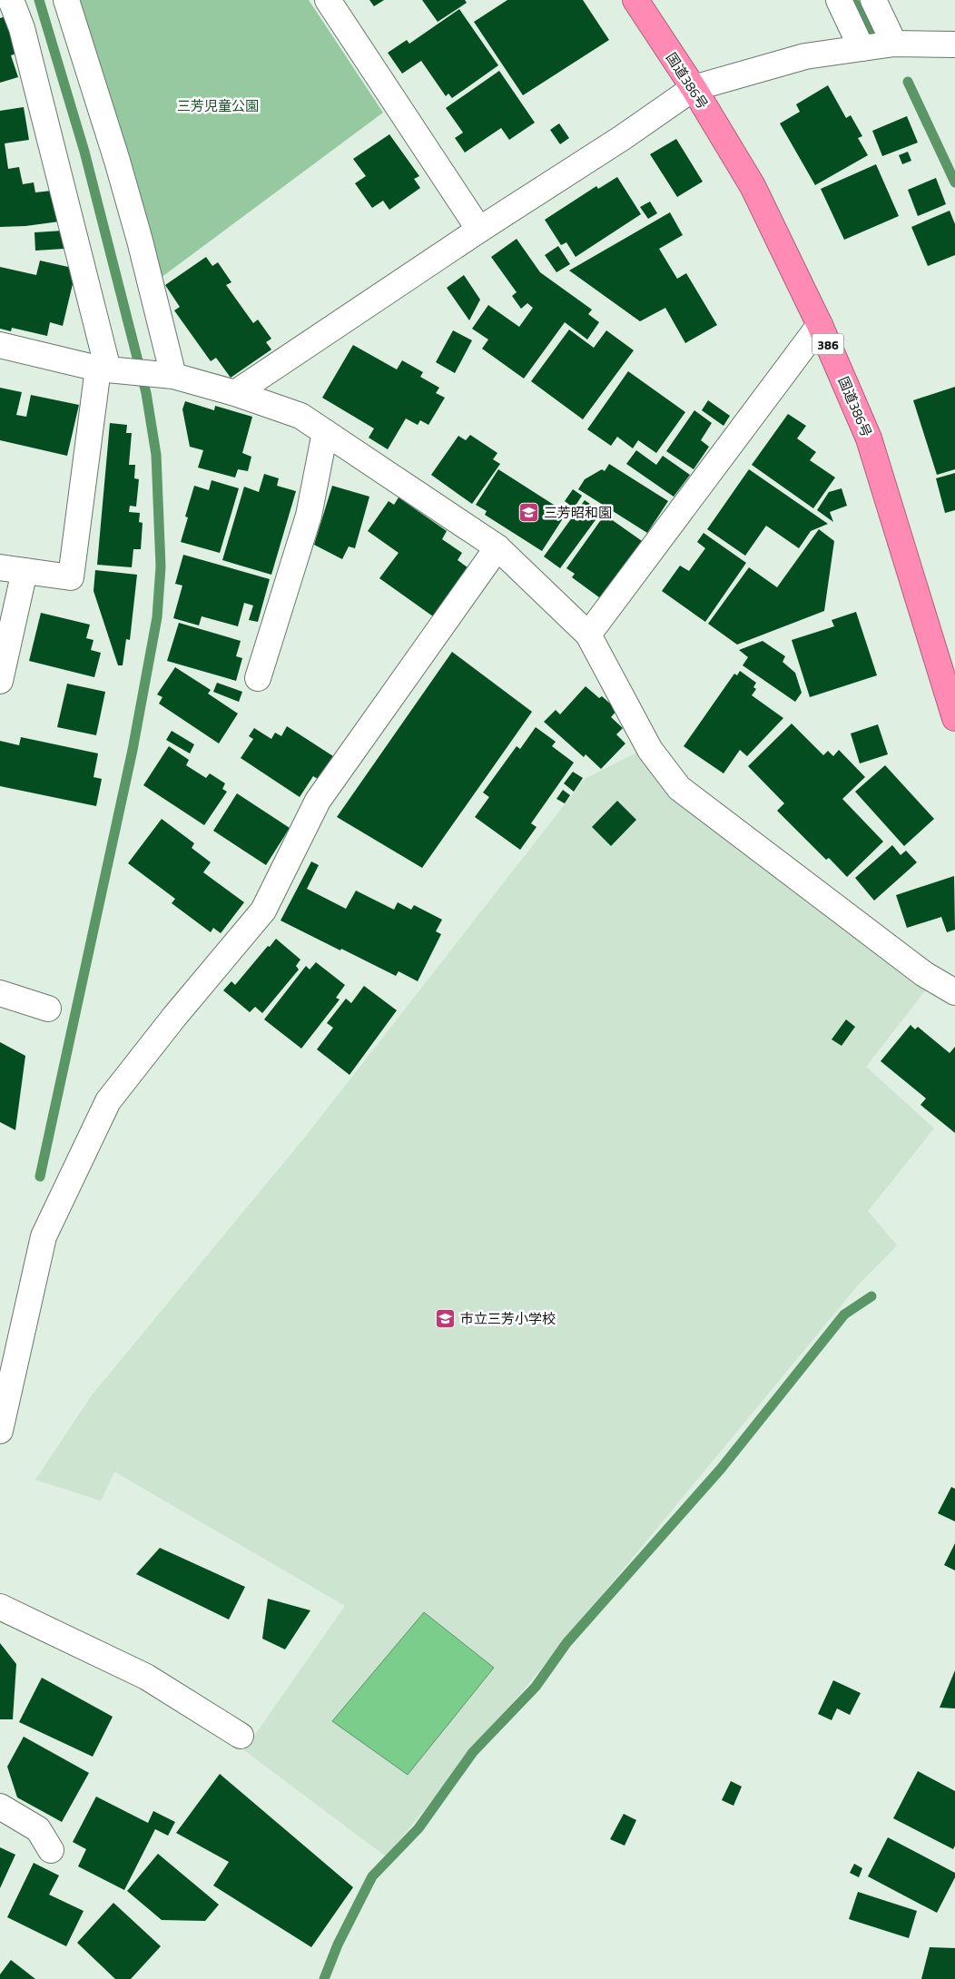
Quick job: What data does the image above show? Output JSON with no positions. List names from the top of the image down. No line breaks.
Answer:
{"streets":{"highway":["国道386号","386"]},"parks":["三芳児童公園"],"places":{"school or university":["三芳昭和園","市立三芳小学校"]}}
